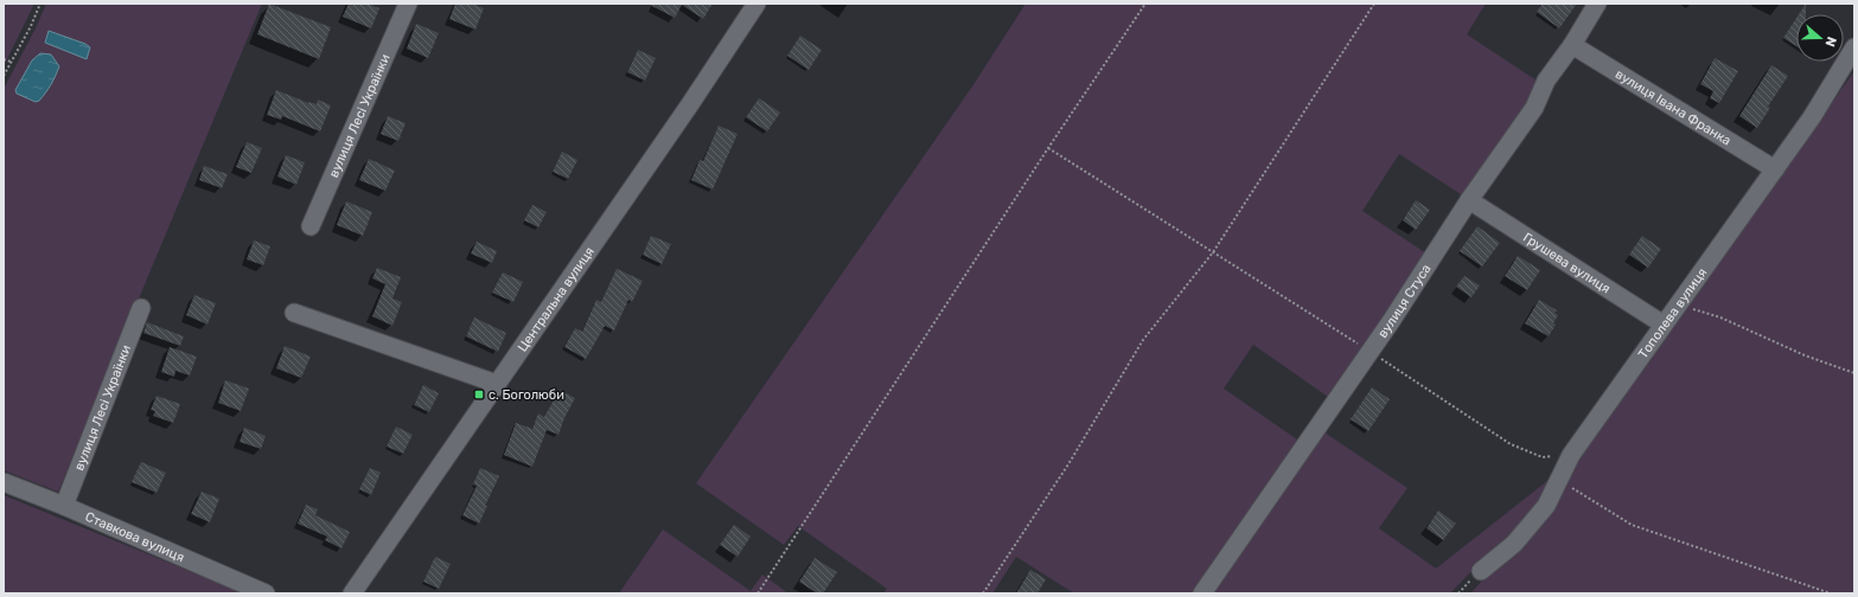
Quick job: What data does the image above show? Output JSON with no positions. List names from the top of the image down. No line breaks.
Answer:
{"streets":{"street":["вулиця Івана Франка","вулиця Лесі Українки","Грушева вулиця","Центральна вулиця","вулиця Стуса","Тополева вулиця","Ставкова вулиця"]},"crossings":[["вулиця Івана Франка","вулиця Стуса"],["вулиця Івана Франка","Тополева вулиця"],["вулиця Лесі Українки","Ставкова вулиця"],["Грушева вулиця","вулиця Стуса"],["Грушева вулиця","Тополева вулиця"]],"places":{"transit":["с. Боголюби"]},"north":"right"}
